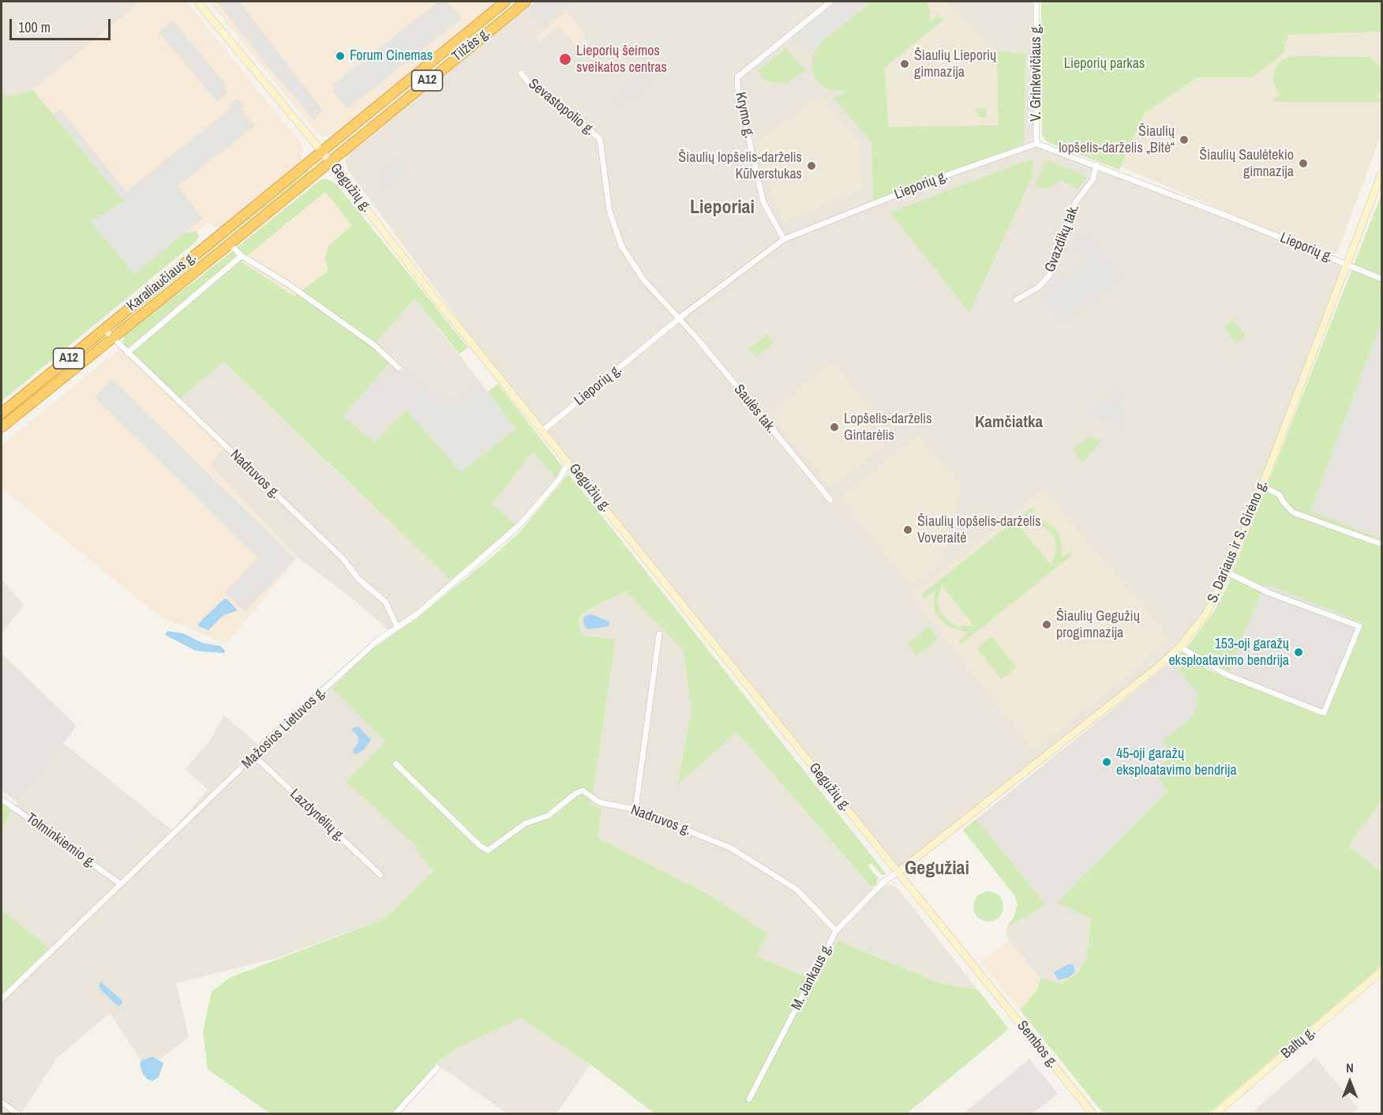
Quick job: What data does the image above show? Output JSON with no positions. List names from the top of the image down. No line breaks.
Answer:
{"streets":{"highway":["Tilžės g.","A12","Karaliaučiaus g."],"main road":["Gegužių g.","S. Dariaus ir S. Girėno g.","Baltų g.","Sembos g."],"street":["V. Grinkevičiaus g.","Sevastopolio g.","Krymo g.","Lieporių g.","Gvazdikų tak.","Saulės tak.","Nadruvos g.","Mažosios Lietuvos g.","Lazdynėlių g.","Tolminkiemio g.","M. Jankaus g."]},"crossings":[["Tilžės g.","Gegužių g."],["Tilžės g.","Karaliaučiaus g."],["V. Grinkevičiaus g.","Lieporių g."],["Sevastopolio g.","Lieporių g."],["Sevastopolio g.","Saulės tak."],["Krymo g.","Lieporių g."],["Lieporių g.","Gegužių g."],["Lieporių g.","Gvazdikų tak."],["Lieporių g.","Saulės tak."],["Lieporių g.","S. Dariaus ir S. Girėno g."],["Gegužių g.","Karaliaučiaus g."],["Gegužių g.","S. Dariaus ir S. Girėno g."],["Gegužių g.","Mažosios Lietuvos g."],["Gegužių g.","M. Jankaus g."],["Gegužių g.","Sembos g."],["Karaliaučiaus g.","Nadruvos g."],["Nadruvos g.","Mažosios Lietuvos g."],["Nadruvos g.","M. Jankaus g."],["S. Dariaus ir S. Girėno g.","M. Jankaus g."],["Mažosios Lietuvos g.","Lazdynėlių g."],["Mažosios Lietuvos g.","Tolminkiemio g."]],"districts":["Lieporiai","Kamčiatka","Gegužiai"],"parks":["Lieporių parkas"],"places":["Forum Cinemas","Lieporių šeimos sveikatos centras","Šiaulių Lieporių gimnazija","Šiaulių lopšelis-darželis „Bitė“","Šiaulių Saulėtekio gimnazija","Šiaulių lopšelis-darželis Kūlverstukas","Lopšelis-darželis Gintarėlis","Šiaulių lopšelis-darželis Voveraitė","Šiaulių Gegužių progimnazija","153-oji garažų eksploatavimo bendrija","45-oji garažų eksploatavimo bendrija"],"scale_bar":"100 m","north":"top"}
